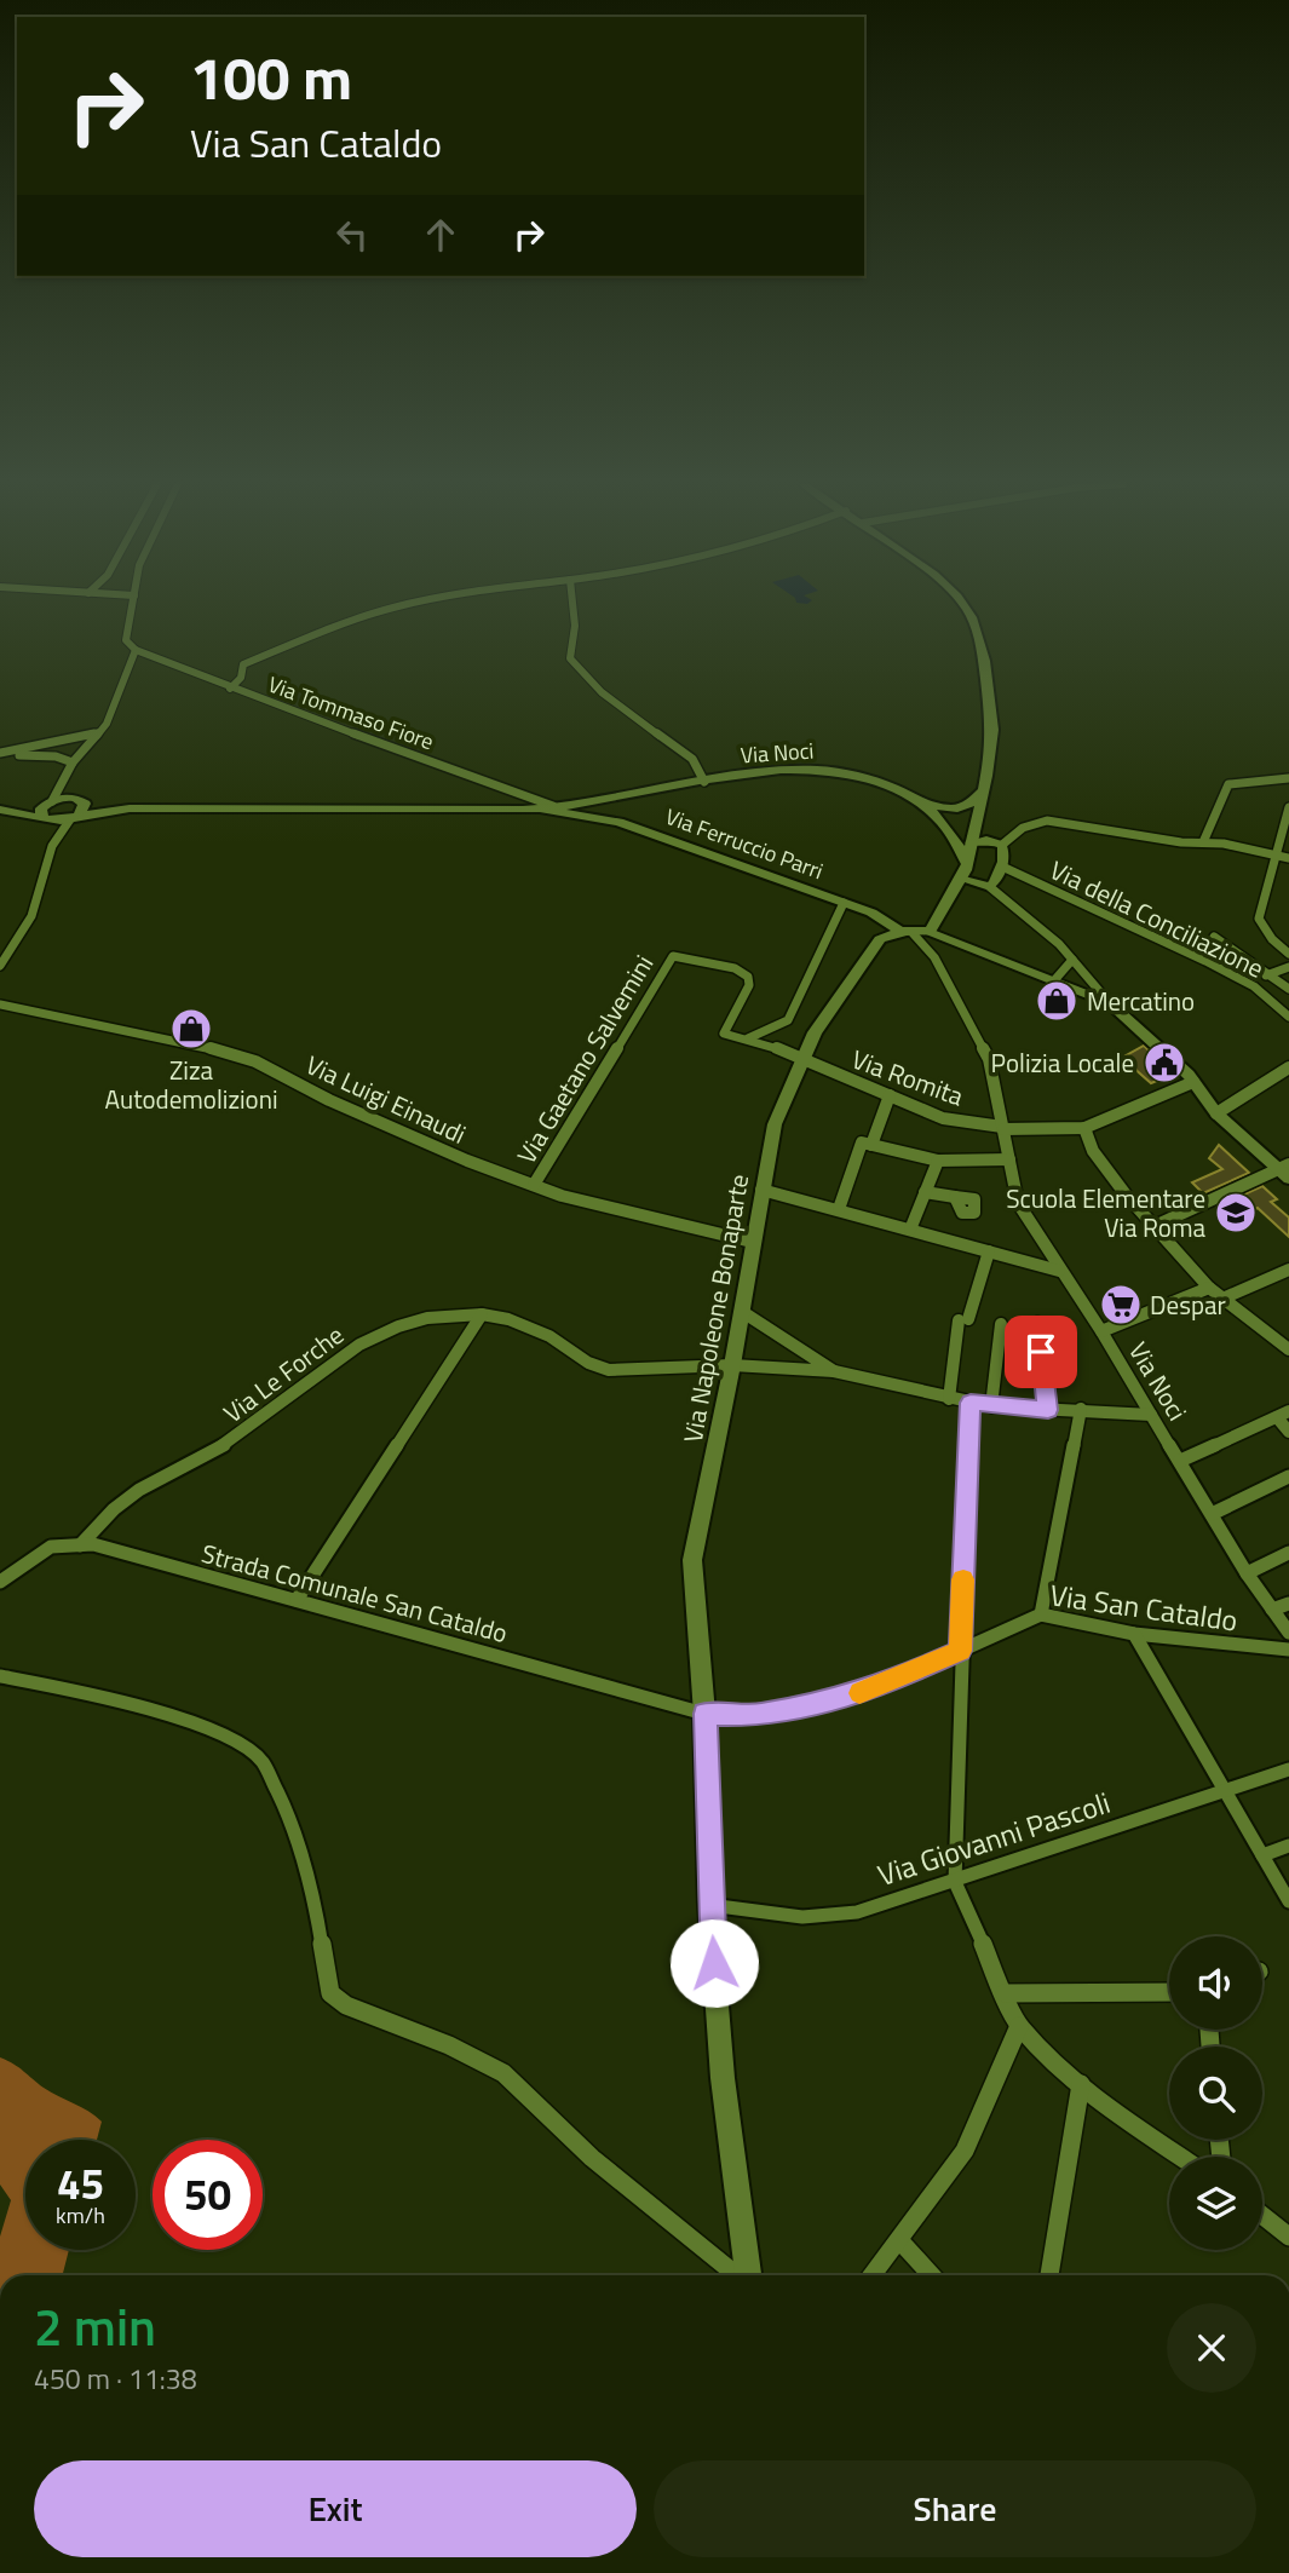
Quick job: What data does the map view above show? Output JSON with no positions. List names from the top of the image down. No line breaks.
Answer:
{"streets":{"main road":["Via Noci","Via Ferruccio Parri","Via Napoleone Bonaparte"],"street":["Via Tommaso Fiore","Via della Conciliazione","Via Gaetano Salvemini","Via Romita","Via Luigi Einaudi","Via Le Forche","Strada Comunale San Cataldo","Via San Cataldo","Via Giovanni Pascoli"]},"crossings":[["Via Tommaso Fiore","Via Noci"],["Via Tommaso Fiore","Via Ferruccio Parri"],["Via Noci","Via Ferruccio Parri"],["Via Noci","Via Romita"],["Via Gaetano Salvemini","Via Romita"],["Via Gaetano Salvemini","Via Luigi Einaudi"],["Via Romita","Via Napoleone Bonaparte"],["Via Luigi Einaudi","Via Napoleone Bonaparte"],["Via Napoleone Bonaparte","Via Le Forche"],["Via Napoleone Bonaparte","Strada Comunale San Cataldo"],["Via Napoleone Bonaparte","Via San Cataldo"],["Via Napoleone Bonaparte","Via Giovanni Pascoli"],["Via Le Forche","Strada Comunale San Cataldo"],["Strada Comunale San Cataldo","Via San Cataldo"]],"places":{"shop":["Mercatino","Ziza Autodemolizioni"],"public building":["Polizia Locale"],"school or university":["Scuola Elementare Via Roma"],"supermarket":["Despar"]},"page":{"turn":["100 m","Via San Cataldo"],"speed":"45 km/h","limit":"50","heading":["2 min","450 m · 11:38"],"buttons":["Exit","Share"]}}
